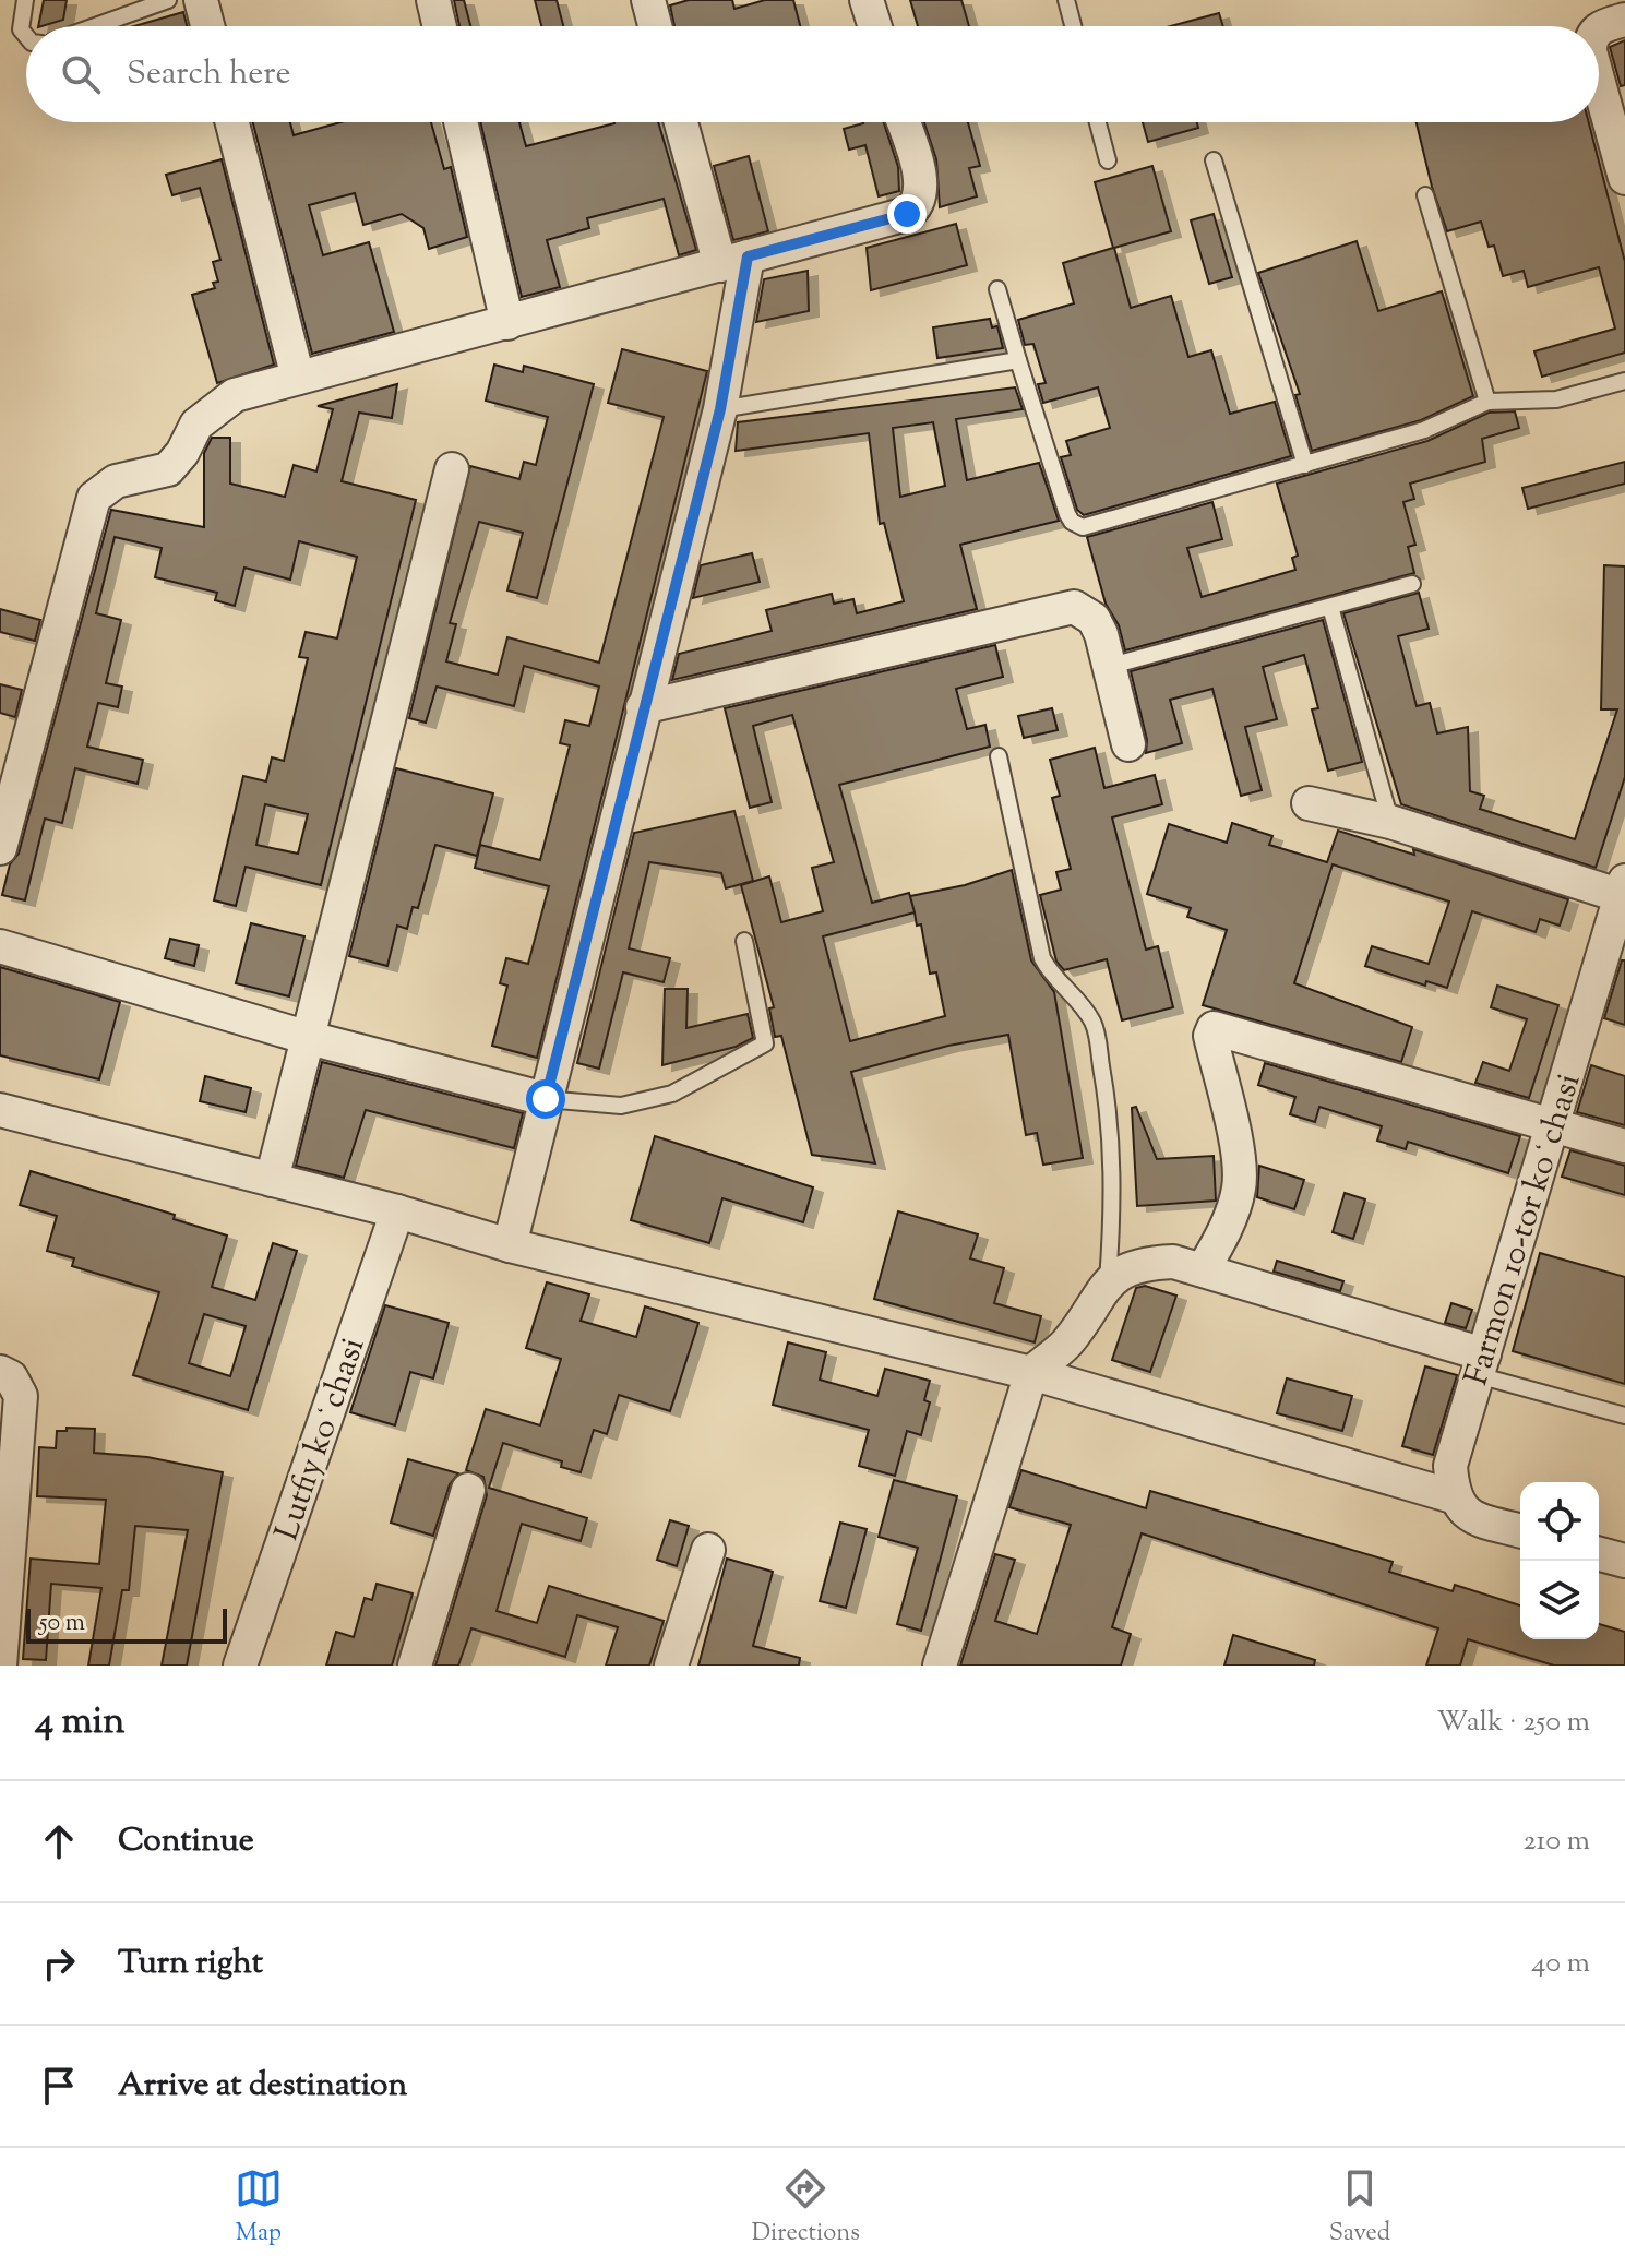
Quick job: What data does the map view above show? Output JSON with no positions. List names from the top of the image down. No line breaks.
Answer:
{"streets":{"street":["Farmon 10-tor koʻchasi","Lutfiy koʻchasi"]},"scale_bar":"50 m","page":{"search":"Search here","scale":"50 m","heading":["4 min","Walk · 250 m"],"list":[["Continue","210 m"],["Turn right","40 m"],"Arrive at destination"],"nav":["Map","Directions","Saved"]}}
